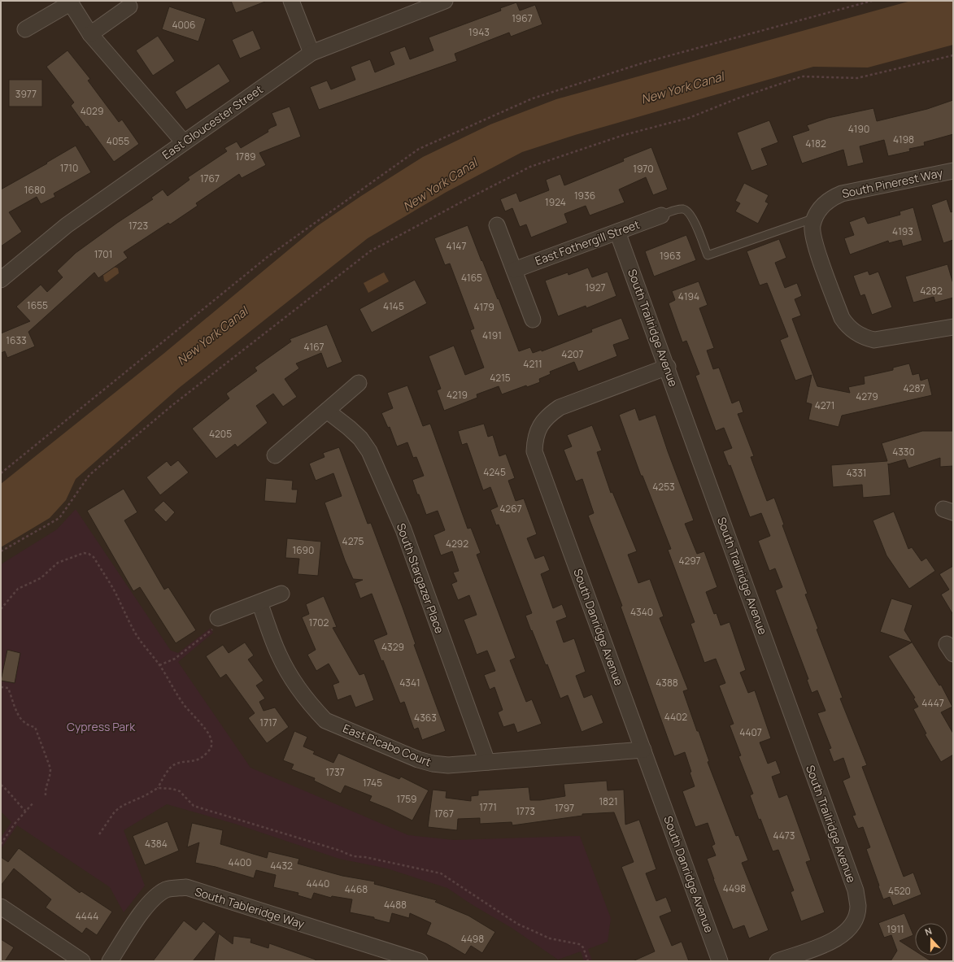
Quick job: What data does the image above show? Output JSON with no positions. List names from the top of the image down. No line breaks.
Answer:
{"streets":{"street":["East Gloucester Street","South Pinerest Way","East Fothergill Street","South Trailridge Avenue","South Stargazer Place","South Danridge Avenue","East Picabo Court","South Tableridge Way"]},"crossings":[["East Fothergill Street","South Trailridge Avenue"],["South Trailridge Avenue","South Danridge Avenue"],["South Stargazer Place","East Picabo Court"],["South Danridge Avenue","East Picabo Court"]],"water":["New York Canal"],"parks":["Cypress Park"],"house_numbers":["1967","4006","1943","3977","4029","4190","4198","4055","4182","1789","1710","1970","1767","1680","1936","1924","1723","4193","4147","1701","1963","4165","1927","4282","4194","1655","4145","4179","4191","1633","4167","4207","4211","4215","4287","4219","4279","4271","4205","4330","4245","4331","4253","4267","4275","4292","1690","4297","4340","1702","4329","4341","4388","4447","4402","4363","1717","4407","1737","1745","1759","1821","1771","1797","1773","1767","4473","4384","4400","4432","4440","4498","4468","4520","4488","4444","1911","4498"],"north":"top"}
